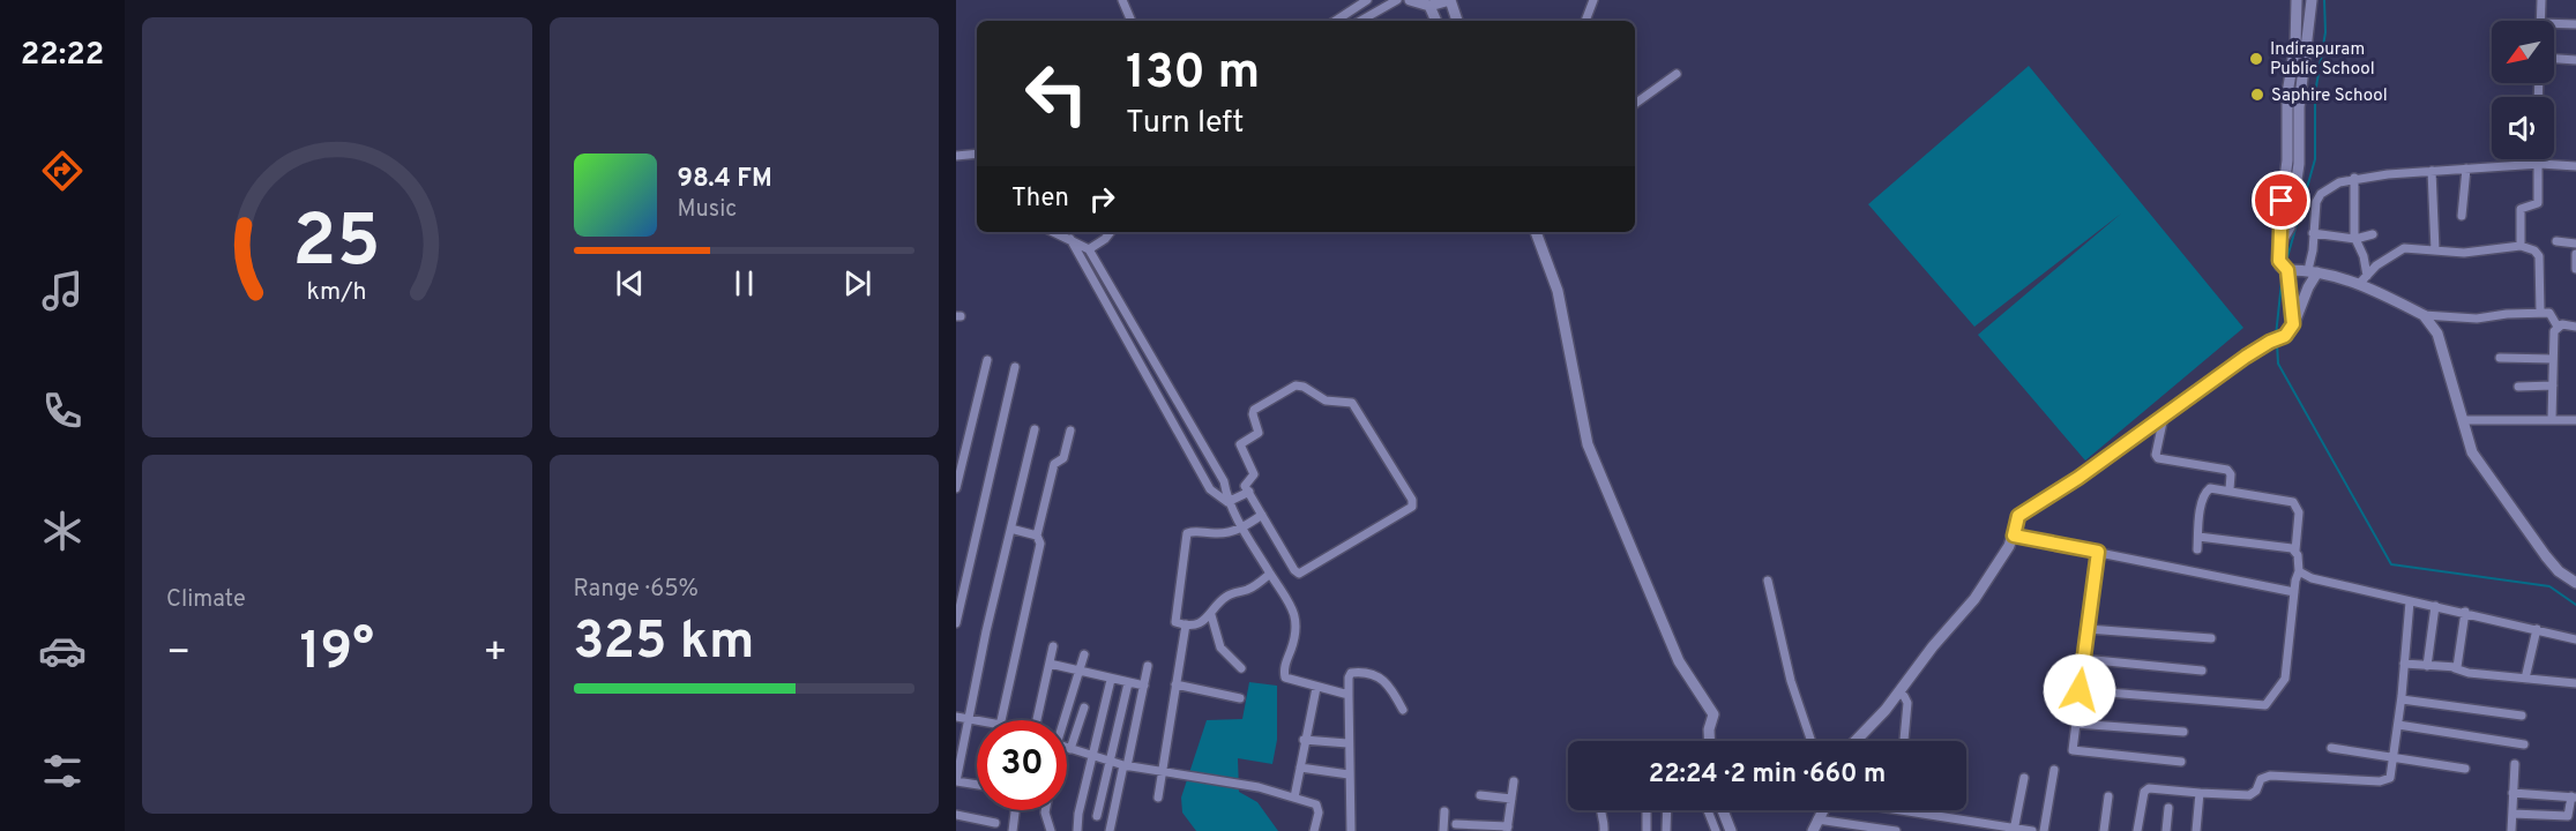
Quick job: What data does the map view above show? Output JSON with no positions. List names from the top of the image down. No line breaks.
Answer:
{"places":["Indirapuram Public School","Saphire School"],"north":"bottom left","page":{"tabs":"22:22","turn":["130 m","Turn left"],"song":["98.4 FM","Music"],"then":"Then","tile":["Climate",["Range · 65%","325 km"]],"heat":["−","19°","+"],"limit":"30","trip":"22:24 · 2 min · 660 m","gauge":["25","km/h"]}}
